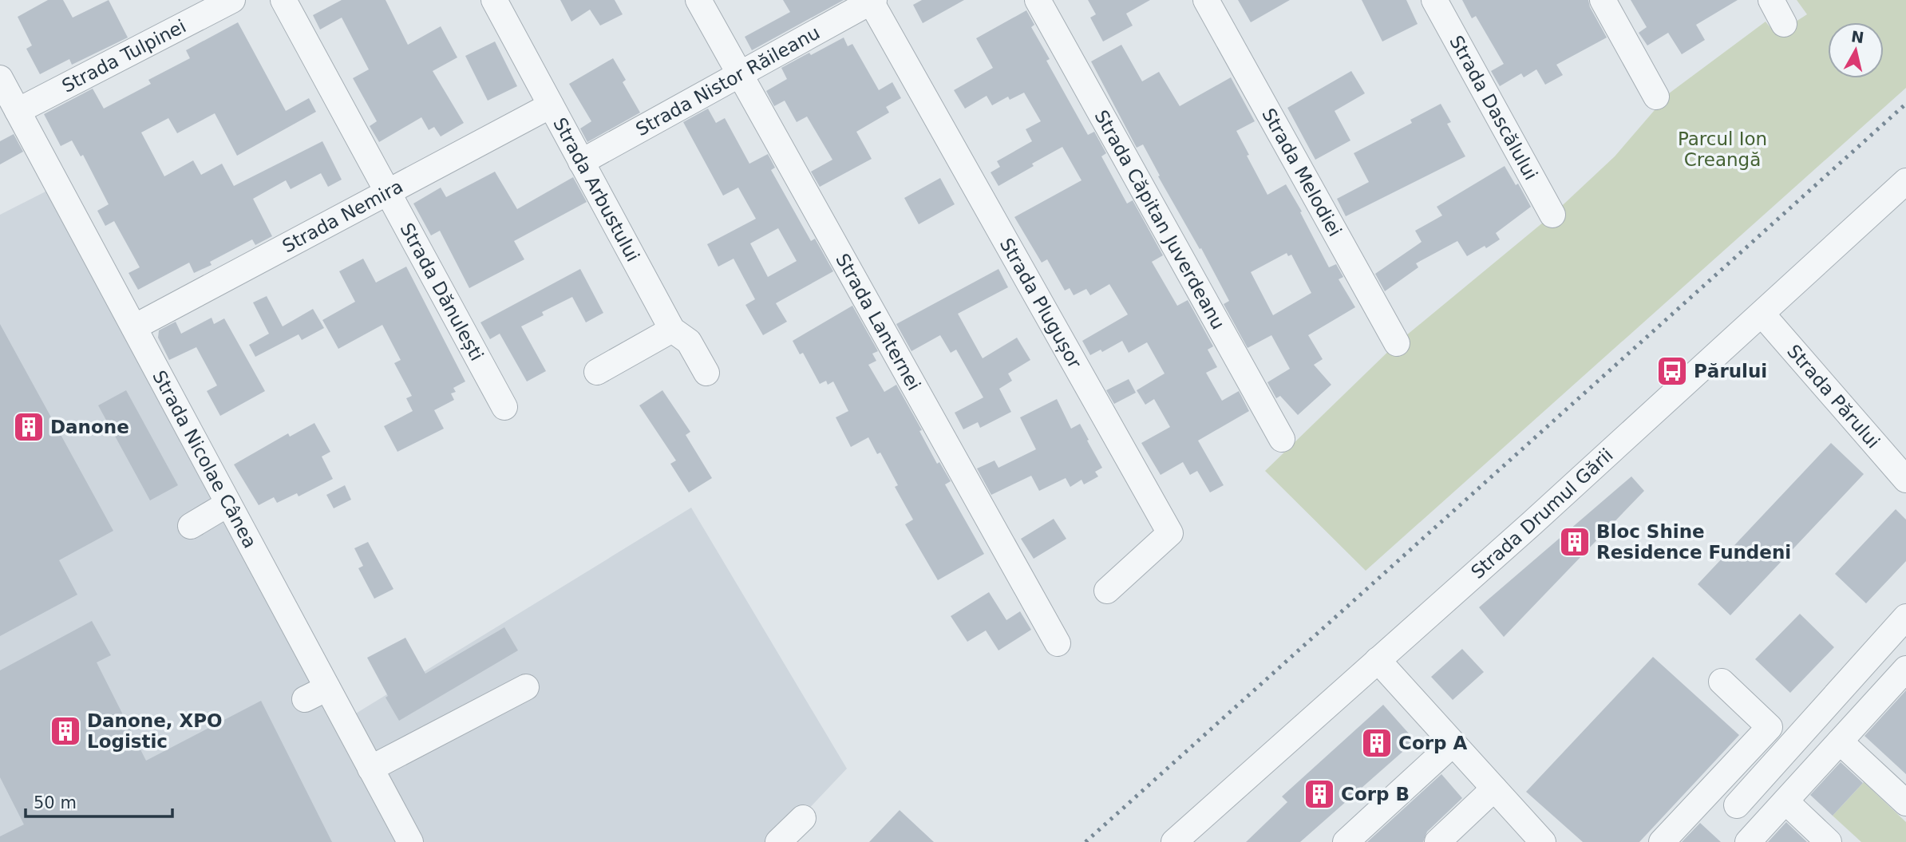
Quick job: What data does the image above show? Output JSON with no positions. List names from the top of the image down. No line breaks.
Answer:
{"streets":{"street":["Strada Tulpinei","Strada Nistor Răileanu","Strada Dascălului","Strada Melodiei","Strada Arbustului","Strada Nemira","Strada Căpitan Juverdeanu","Strada Dănulești","Strada Plugușor","Strada Lanternei","Strada Părului","Strada Nicolae Cânea","Strada Drumul Gării"]},"crossings":[["Strada Tulpinei","Strada Nicolae Cânea"],["Strada Nistor Răileanu","Strada Arbustului"],["Strada Nistor Răileanu","Strada Plugușor"],["Strada Nistor Răileanu","Strada Lanternei"],["Strada Arbustului","Strada Nemira"],["Strada Nemira","Strada Dănulești"],["Strada Nemira","Strada Nicolae Cânea"],["Strada Părului","Strada Drumul Gării"]],"parks":["Parcul Ion Creangă"],"places":{"bus stop":["Părului"],"building":["Danone","Bloc Shine Residence Fundeni","Danone, XPO Logistic","Corp A","Corp B"]},"scale_bar":"50 m","north":"top"}
